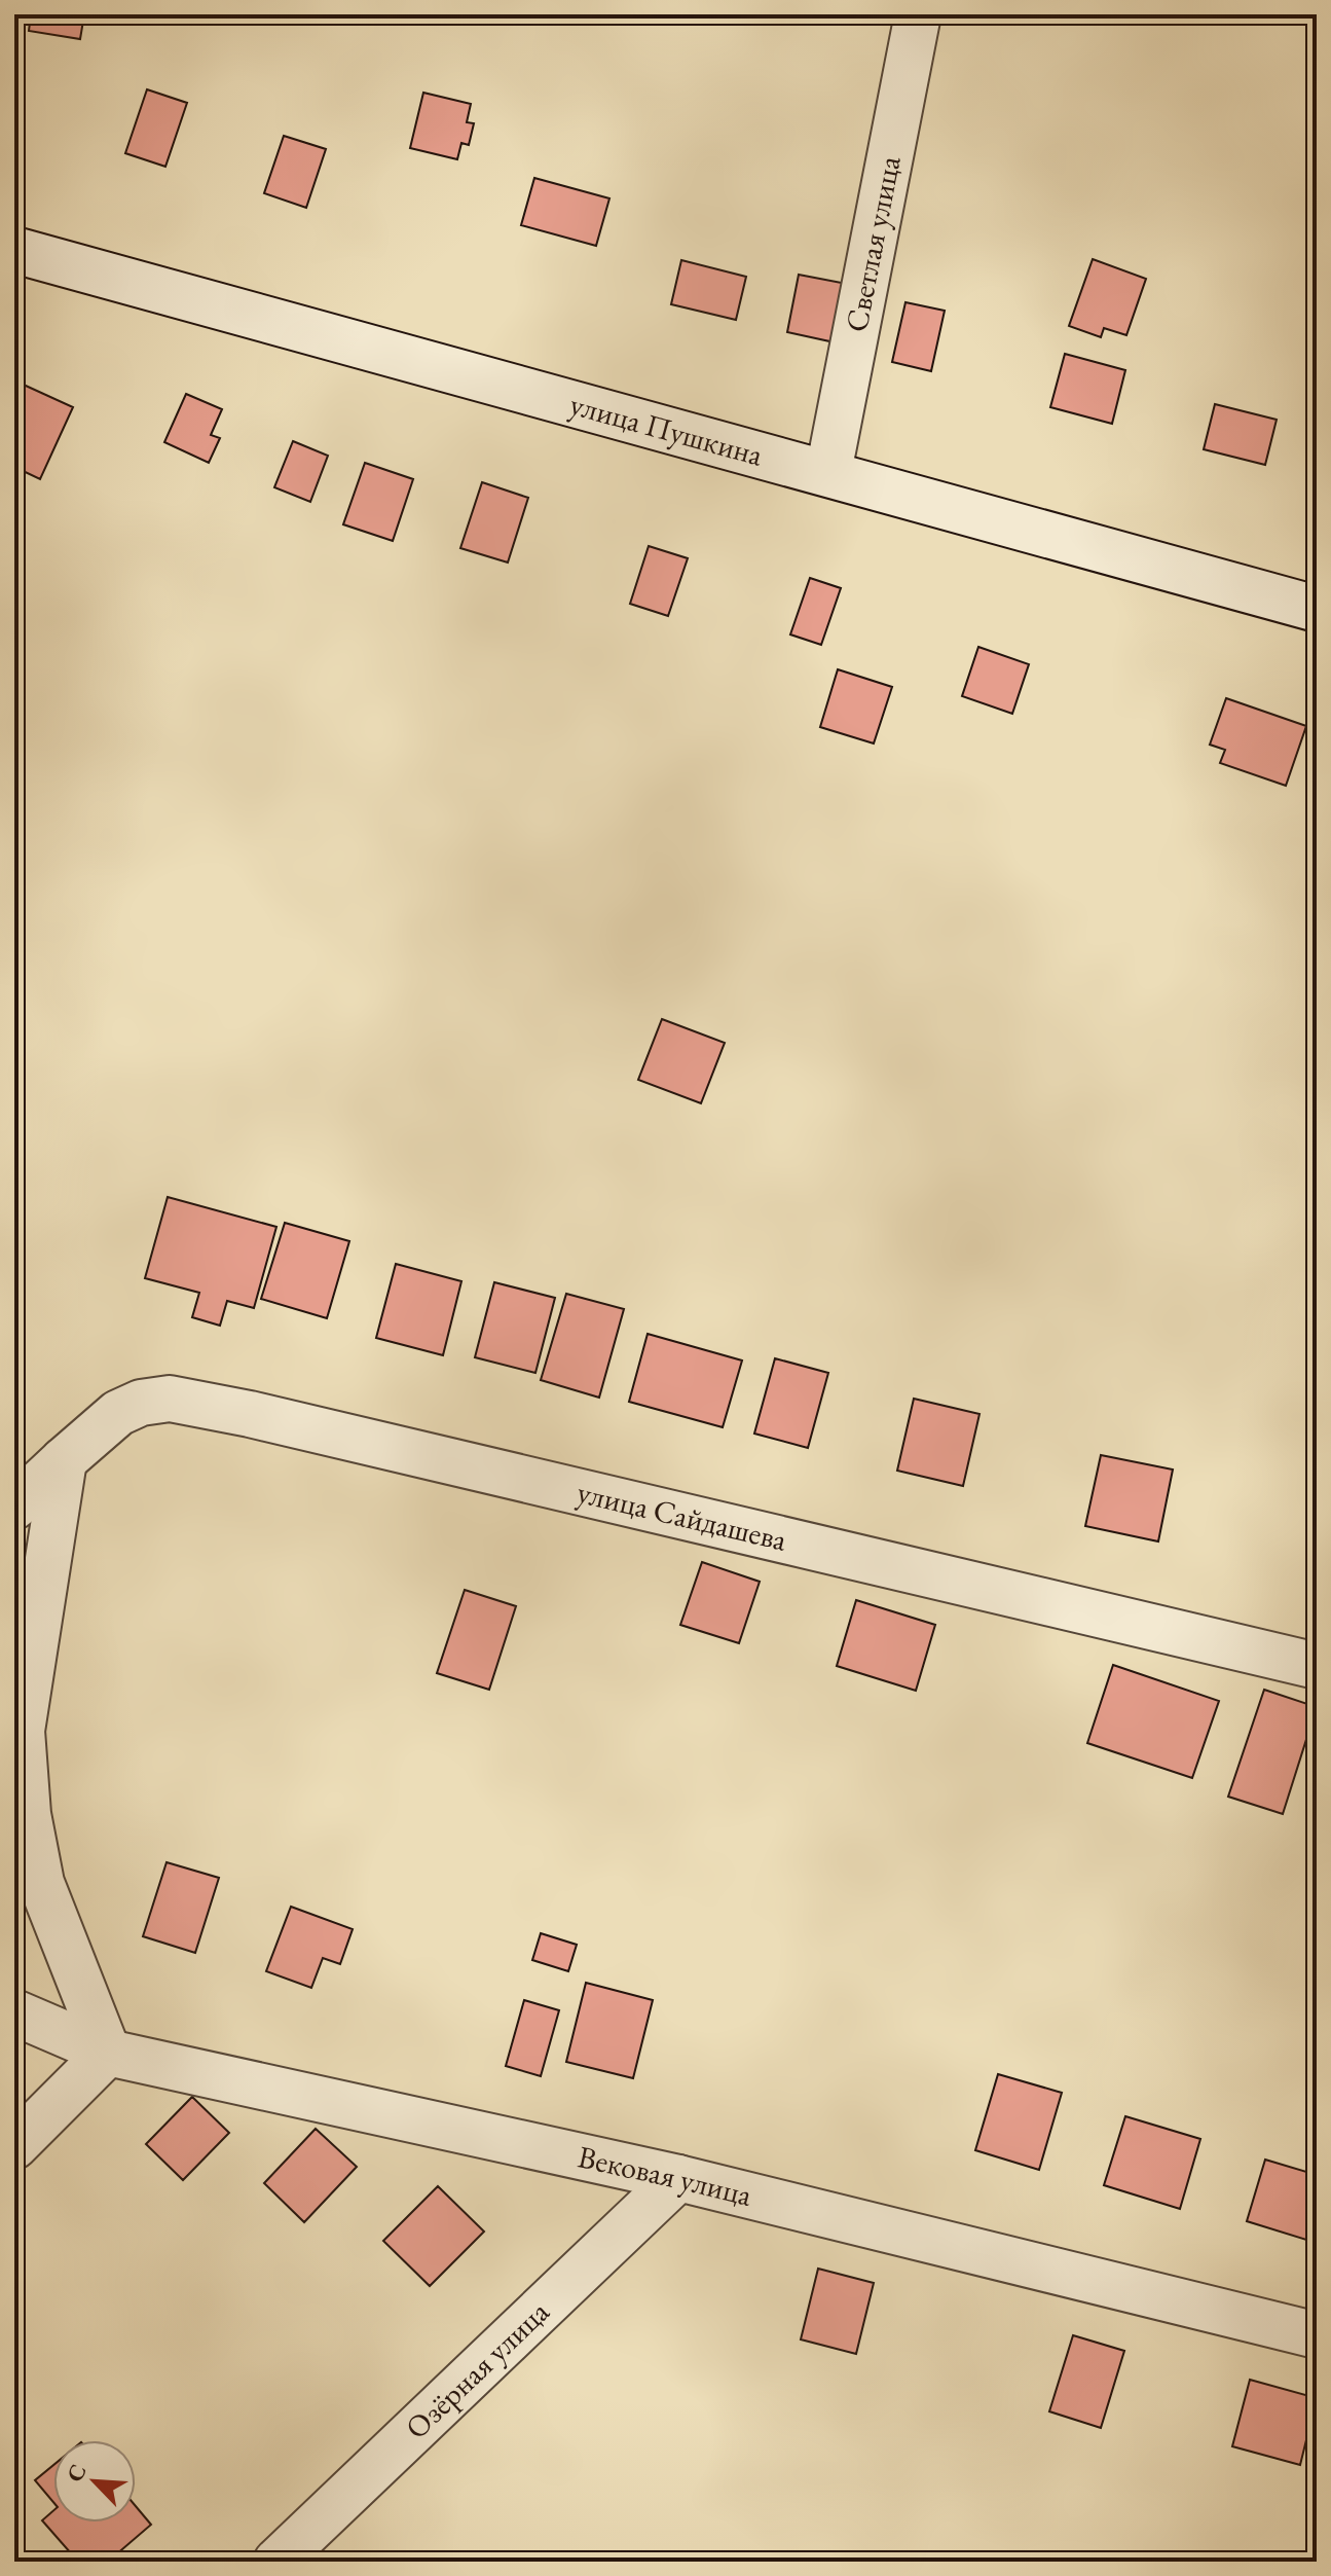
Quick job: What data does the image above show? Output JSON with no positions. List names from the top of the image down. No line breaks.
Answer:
{"streets":{"street":["Светлая улица","улица Пушкина","улица Сайдашева","Вековая улица","Озёрная улица"]},"crossings":[["Светлая улица","улица Пушкина"],["Вековая улица","Озёрная улица"]],"north":"top left"}
